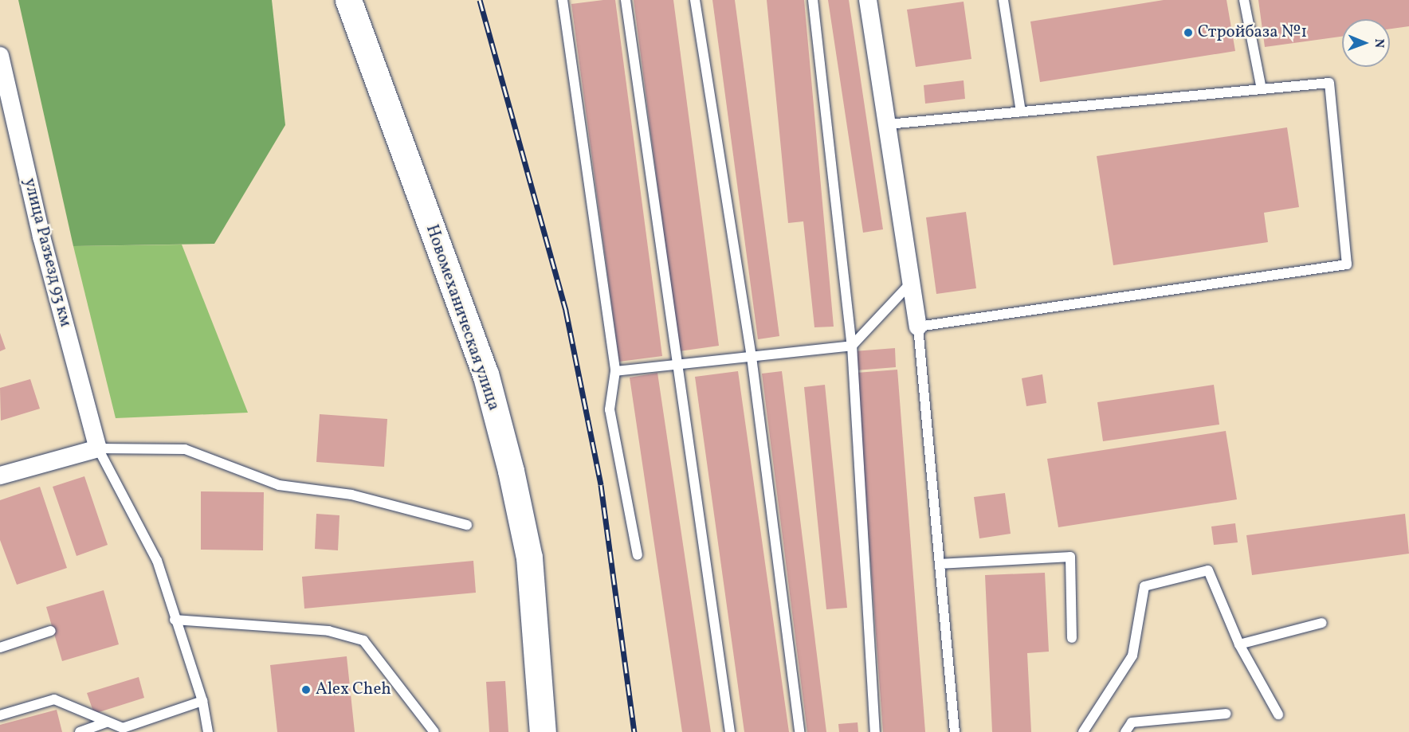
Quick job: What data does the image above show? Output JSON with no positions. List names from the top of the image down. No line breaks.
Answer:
{"streets":{"main road":["Новомеханическая улица"],"street":["улица Разъезд 93 км"]},"places":["Стройбаза №1","Alex Cheh"],"north":"right"}
